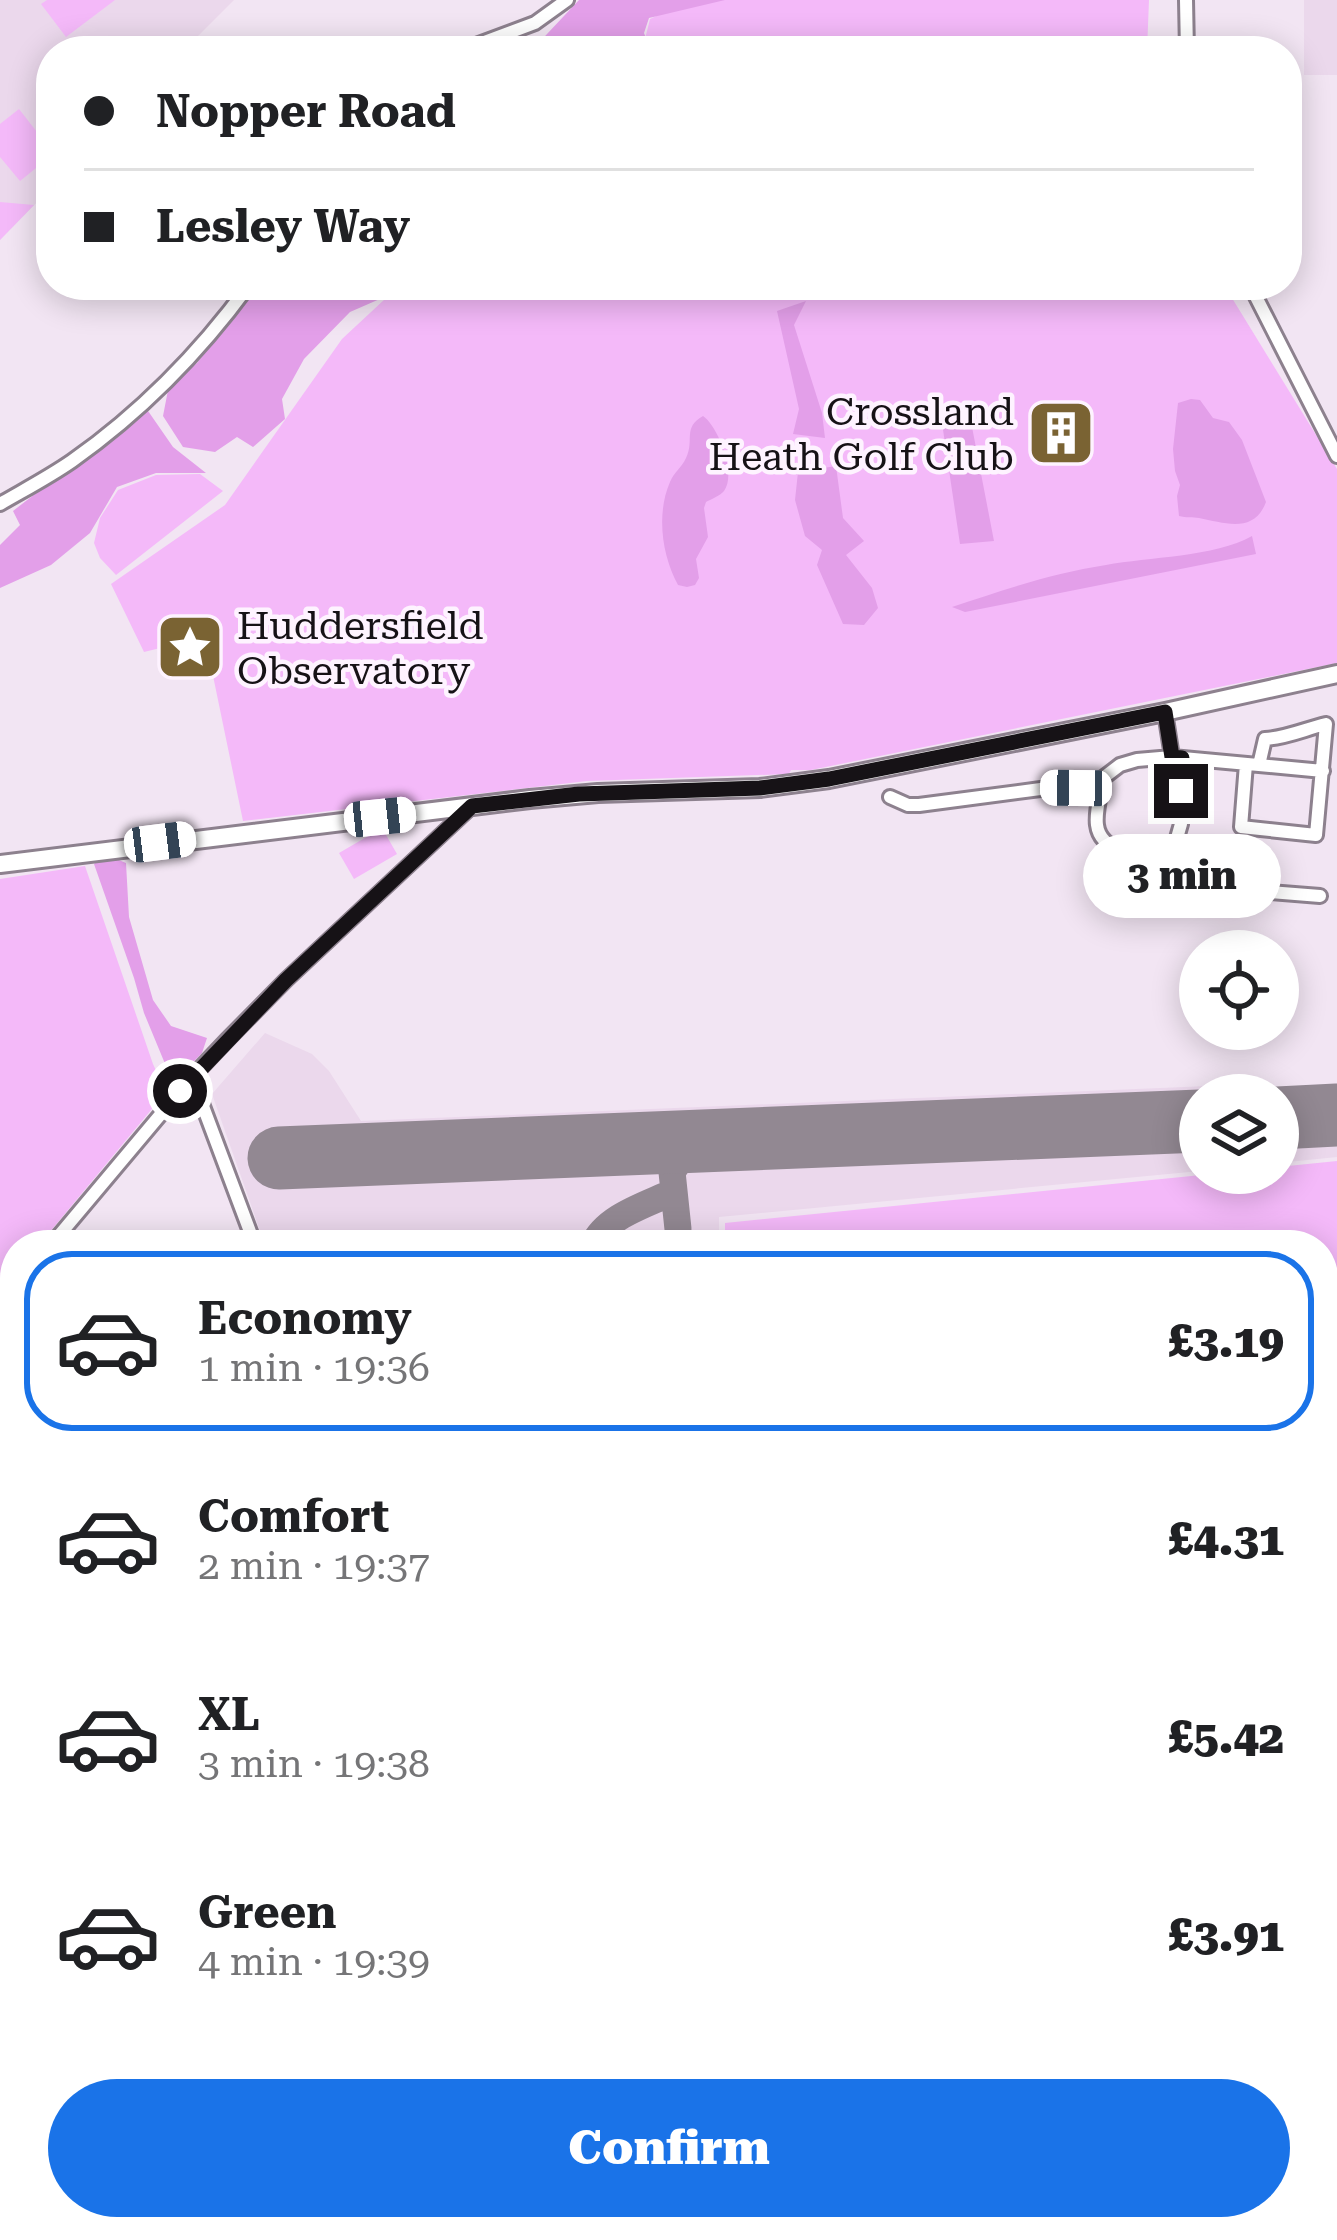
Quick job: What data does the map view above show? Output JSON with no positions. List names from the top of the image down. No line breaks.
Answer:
{"places":{"building":["Crossland Heath Golf Club"],"place":["Huddersfield Observatory"]},"page":{"banner":["Nopper Road","Lesley Way"],"bubble":"3 min","list":[{"name":"Economy","note":"1 min · 19:36","value":"£3.19"},{"name":"Comfort","note":"2 min · 19:37","value":"£4.31"},{"name":"XL","note":"3 min · 19:38","value":"£5.42"},{"name":"Green","note":"4 min · 19:39","value":"£3.91"}],"buttons":"Confirm"}}
